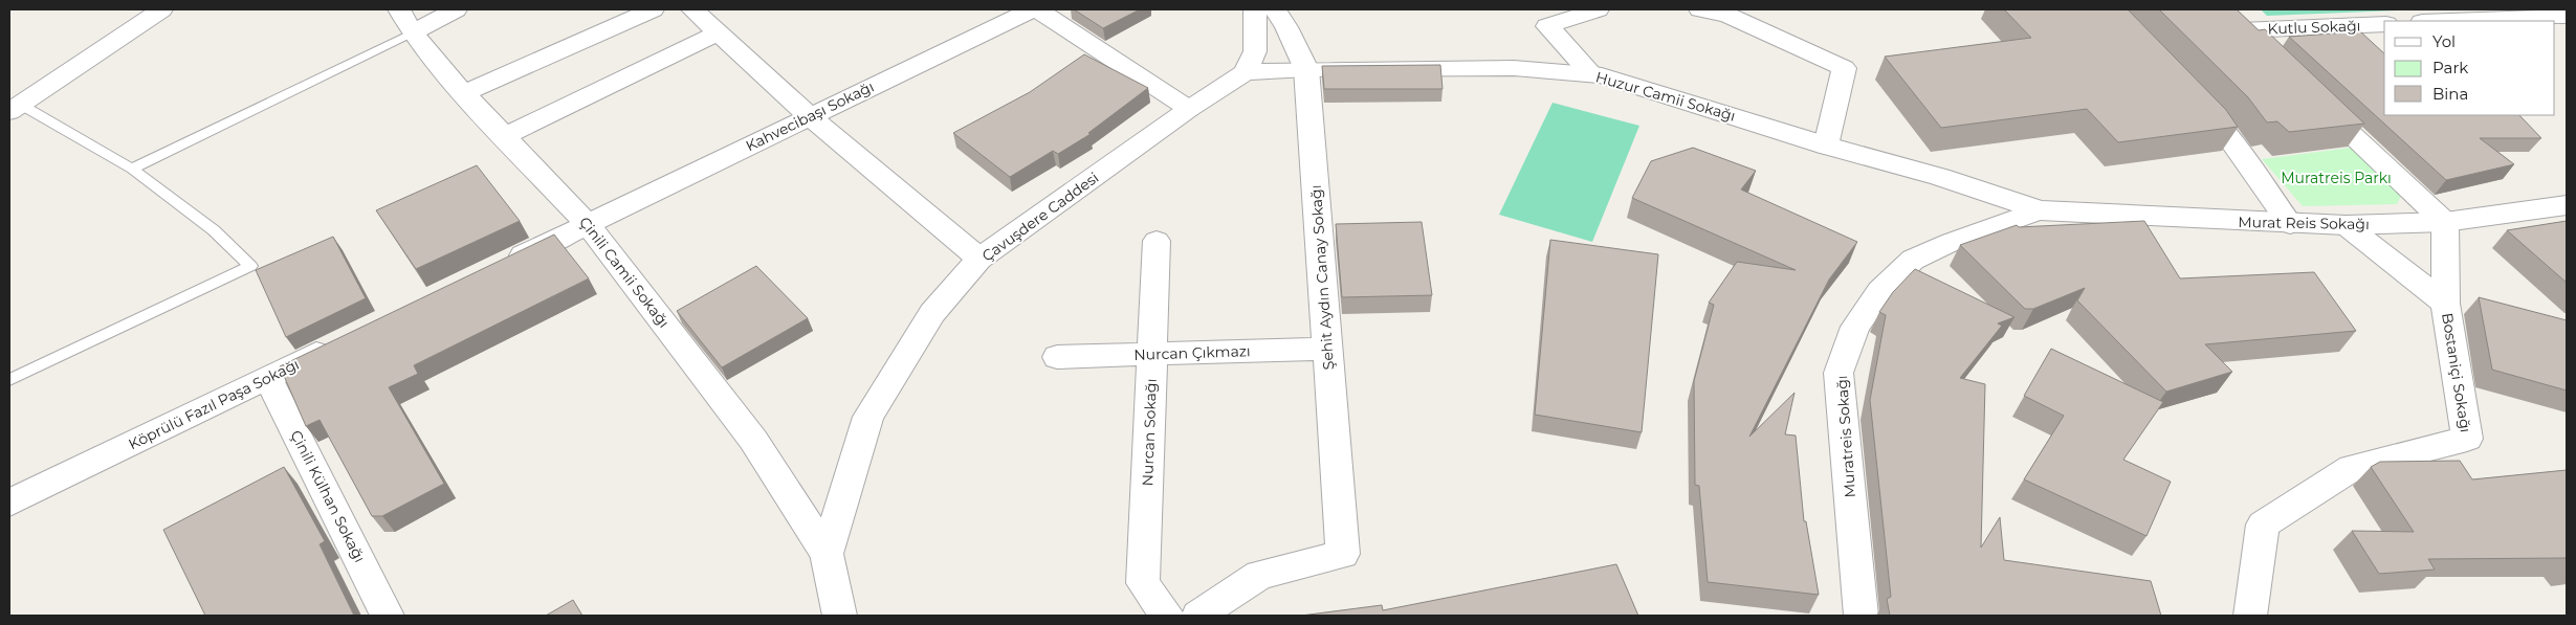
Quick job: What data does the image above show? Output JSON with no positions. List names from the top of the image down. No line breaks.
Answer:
{"streets":{"street":["Kutlu Sokağı","Huzur Camii Sokağı","Kahvecibaşı Sokağı","Çavuşdere Caddesi","Murat Reis Sokağı","Çinili Camii Sokağı","Şehit Aydın Canay Sokağı","Nurcan Çıkmazı","Bostaniçi Sokağı","Köprülü Fazıl Paşa Sokağı","Nurcan Sokağı","Muratreis Sokağı","Çinili Külhan Sokağı"]},"crossings":[["Huzur Camii Sokağı","Çavuşdere Caddesi"],["Huzur Camii Sokağı","Murat Reis Sokağı"],["Huzur Camii Sokağı","Şehit Aydın Canay Sokağı"],["Huzur Camii Sokağı","Muratreis Sokağı"],["Kahvecibaşı Sokağı","Çinili Camii Sokağı"],["Çavuşdere Caddesi","Çinili Camii Sokağı"],["Murat Reis Sokağı","Bostaniçi Sokağı"],["Murat Reis Sokağı","Muratreis Sokağı"],["Şehit Aydın Canay Sokağı","Nurcan Çıkmazı"],["Nurcan Çıkmazı","Nurcan Sokağı"],["Köprülü Fazıl Paşa Sokağı","Çinili Külhan Sokağı"]],"parks":["Muratreis Parkı"],"legend":["Yol","Park","Bina"]}
